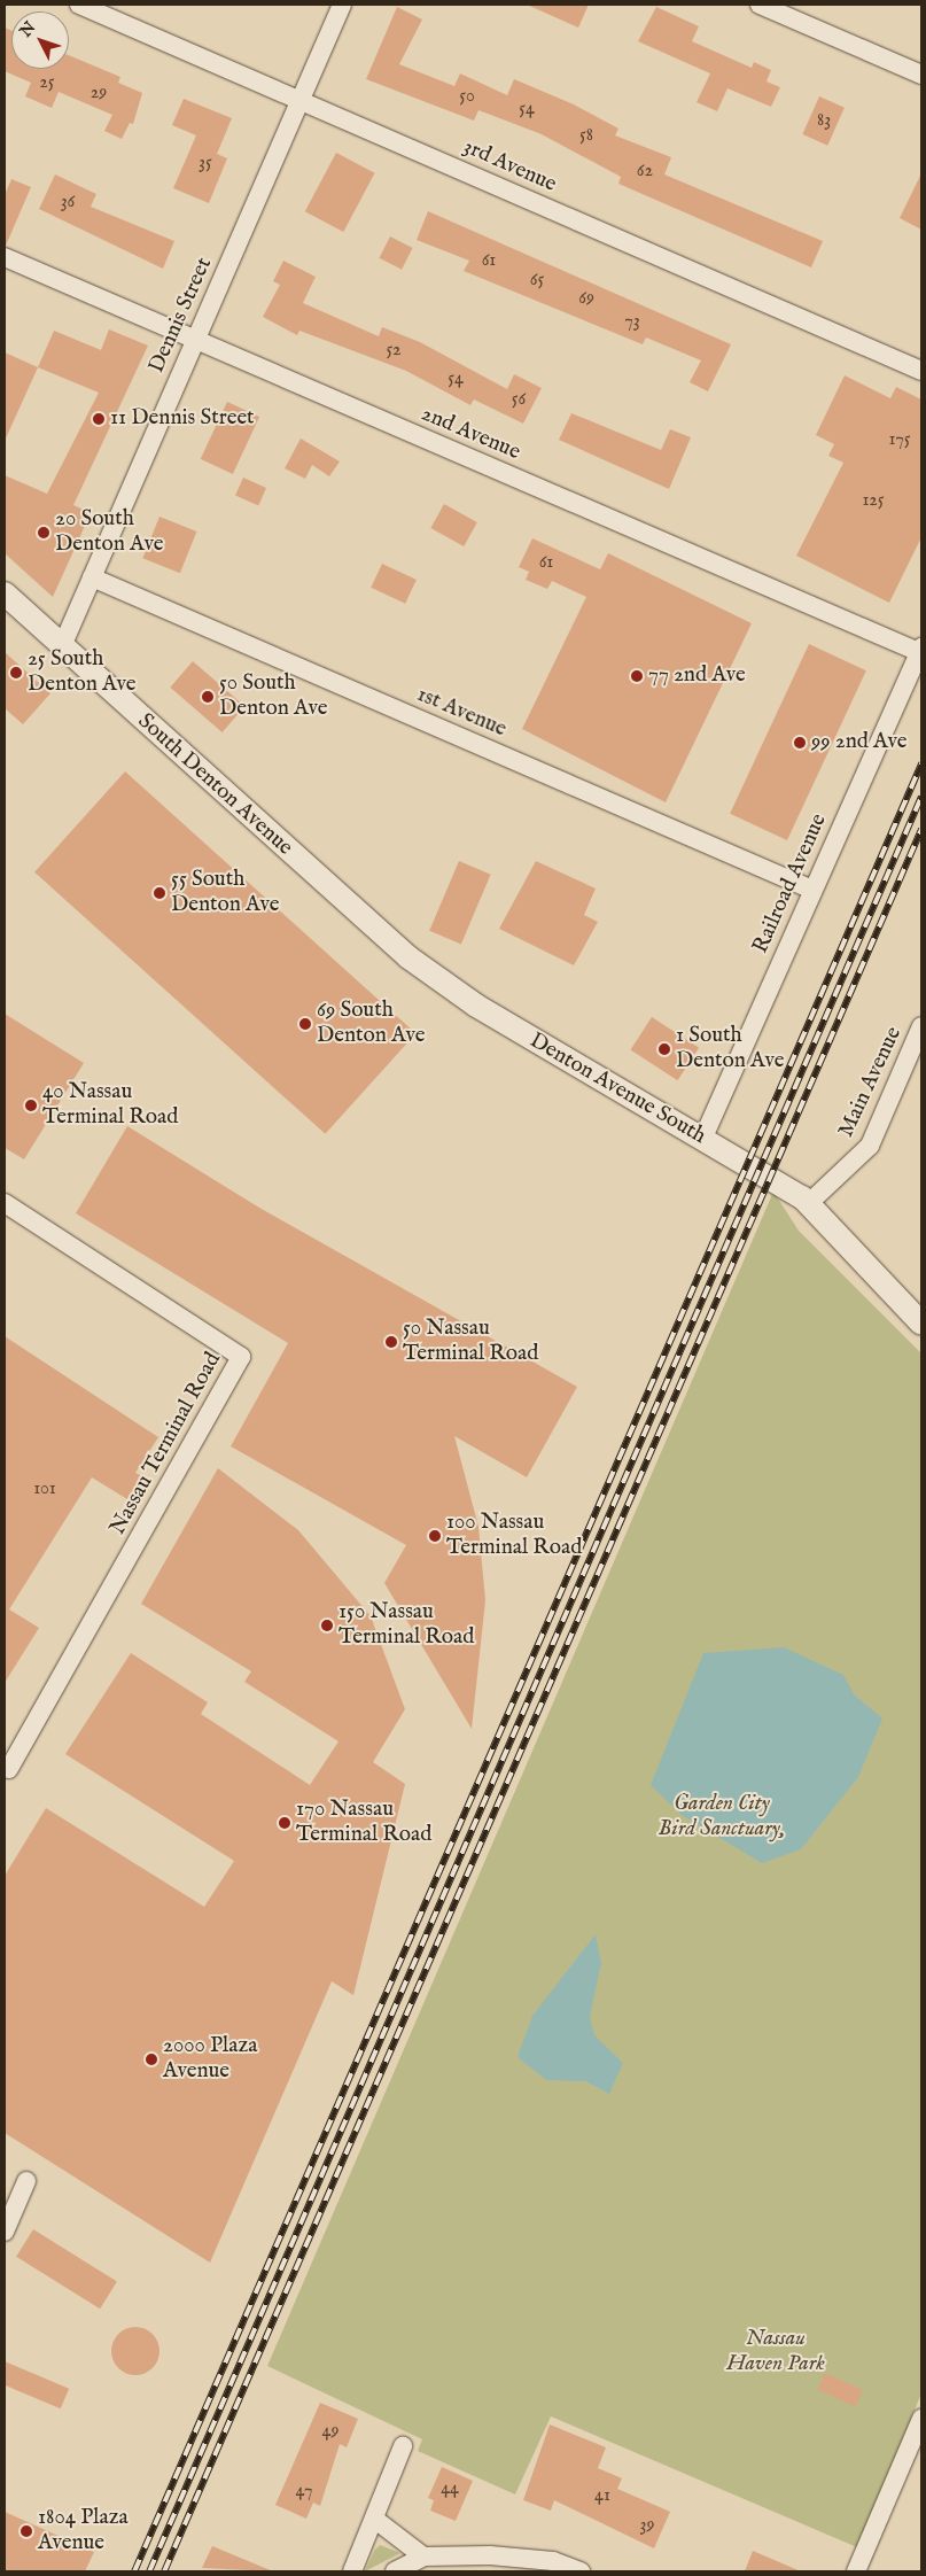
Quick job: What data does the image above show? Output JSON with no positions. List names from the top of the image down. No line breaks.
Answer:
{"streets":{"street":["3rd Avenue","Dennis Street","2nd Avenue","1st Avenue","South Denton Avenue","Railroad Avenue","Main Avenue","Denton Avenue South","Nassau Terminal Road"]},"crossings":[["3rd Avenue","Dennis Street"],["Dennis Street","2nd Avenue"],["Dennis Street","1st Avenue"],["Dennis Street","South Denton Avenue"],["2nd Avenue","Railroad Avenue"],["1st Avenue","Railroad Avenue"],["South Denton Avenue","Denton Avenue South"],["Railroad Avenue","Denton Avenue South"],["Main Avenue","Denton Avenue South"]],"parks":["Garden City Bird Sanctuary,","Nassau Haven Park"],"places":["11 Dennis Street","20 South Denton Ave","25 South Denton Ave","77 2nd Ave","50 South Denton Ave","99 2nd Ave","55 South Denton Ave","69 South Denton Ave","1 South Denton Ave","40 Nassau Terminal Road","50 Nassau Terminal Road","100 Nassau Terminal Road","150 Nassau Terminal Road","170 Nassau Terminal Road","2000 Plaza Avenue","1804 Plaza Avenue"],"house_numbers":["25","29","50","54","83","58","35","62","36","61","65","69","73","52","54","56","175","125","61","101","49","44","47","41","39"],"north":"top left"}
